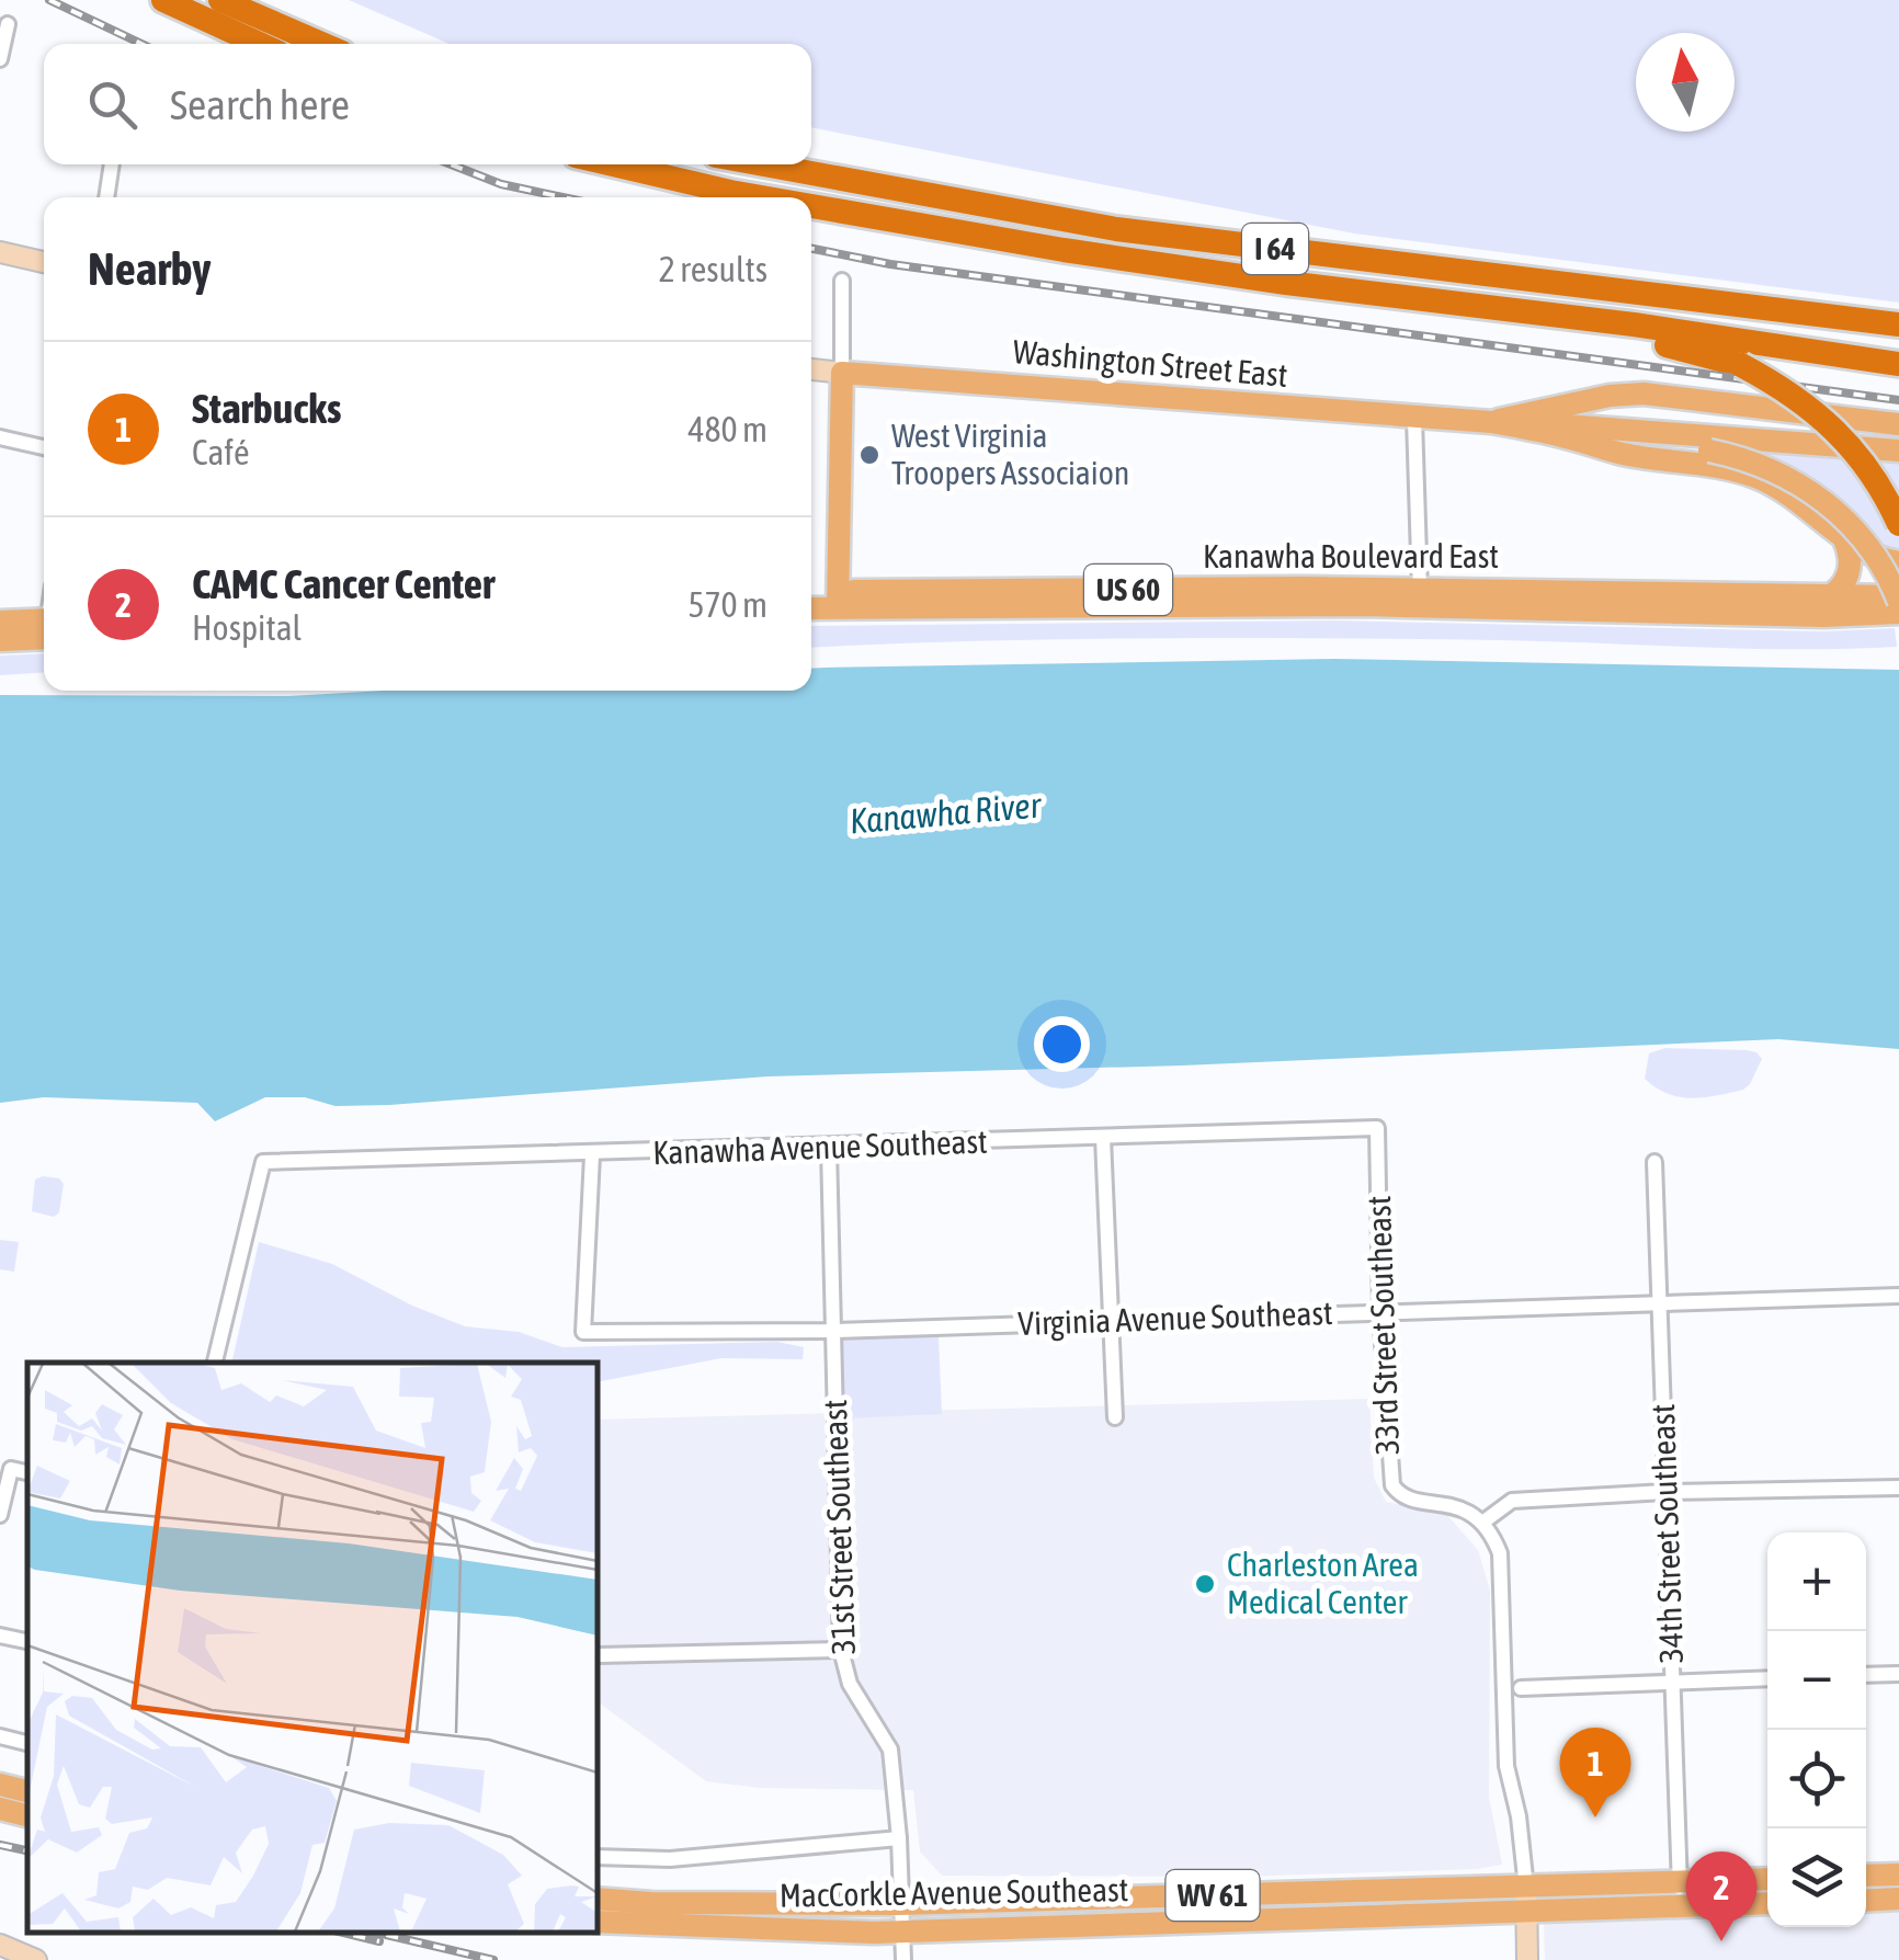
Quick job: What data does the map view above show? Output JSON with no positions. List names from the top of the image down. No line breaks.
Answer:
{"streets":{"highway":["I 64"],"main road":["Washington Street East","Kanawha Boulevard East","US 60","MacCorkle Avenue Southeast","WV 61"],"street":["Kanawha Avenue Southeast","Virginia Avenue Southeast","33rd Street Southeast","31st Street Southeast","34th Street Southeast"]},"crossings":[["Kanawha Avenue Southeast","Virginia Avenue Southeast"],["Kanawha Avenue Southeast","33rd Street Southeast"],["Kanawha Avenue Southeast","31st Street Southeast"],["Virginia Avenue Southeast","33rd Street Southeast"],["Virginia Avenue Southeast","31st Street Southeast"],["Virginia Avenue Southeast","34th Street Southeast"],["31st Street Southeast","MacCorkle Avenue Southeast"],["34th Street Southeast","MacCorkle Avenue Southeast"]],"water":["Kanawha River"],"places":["West Virginia Troopers Associaion","Charleston Area Medical Center"],"north":"top","page":{"search":"Search here","heading":["Nearby","2 results"],"list":[{"mark":"1","name":"Starbucks","note":"Café","value":"480 m"},{"mark":"2","name":"CAMC Cancer Center","note":"Hospital","value":"570 m"}],"map_buttons":["+","−"],"pins":["1","2"]}}
